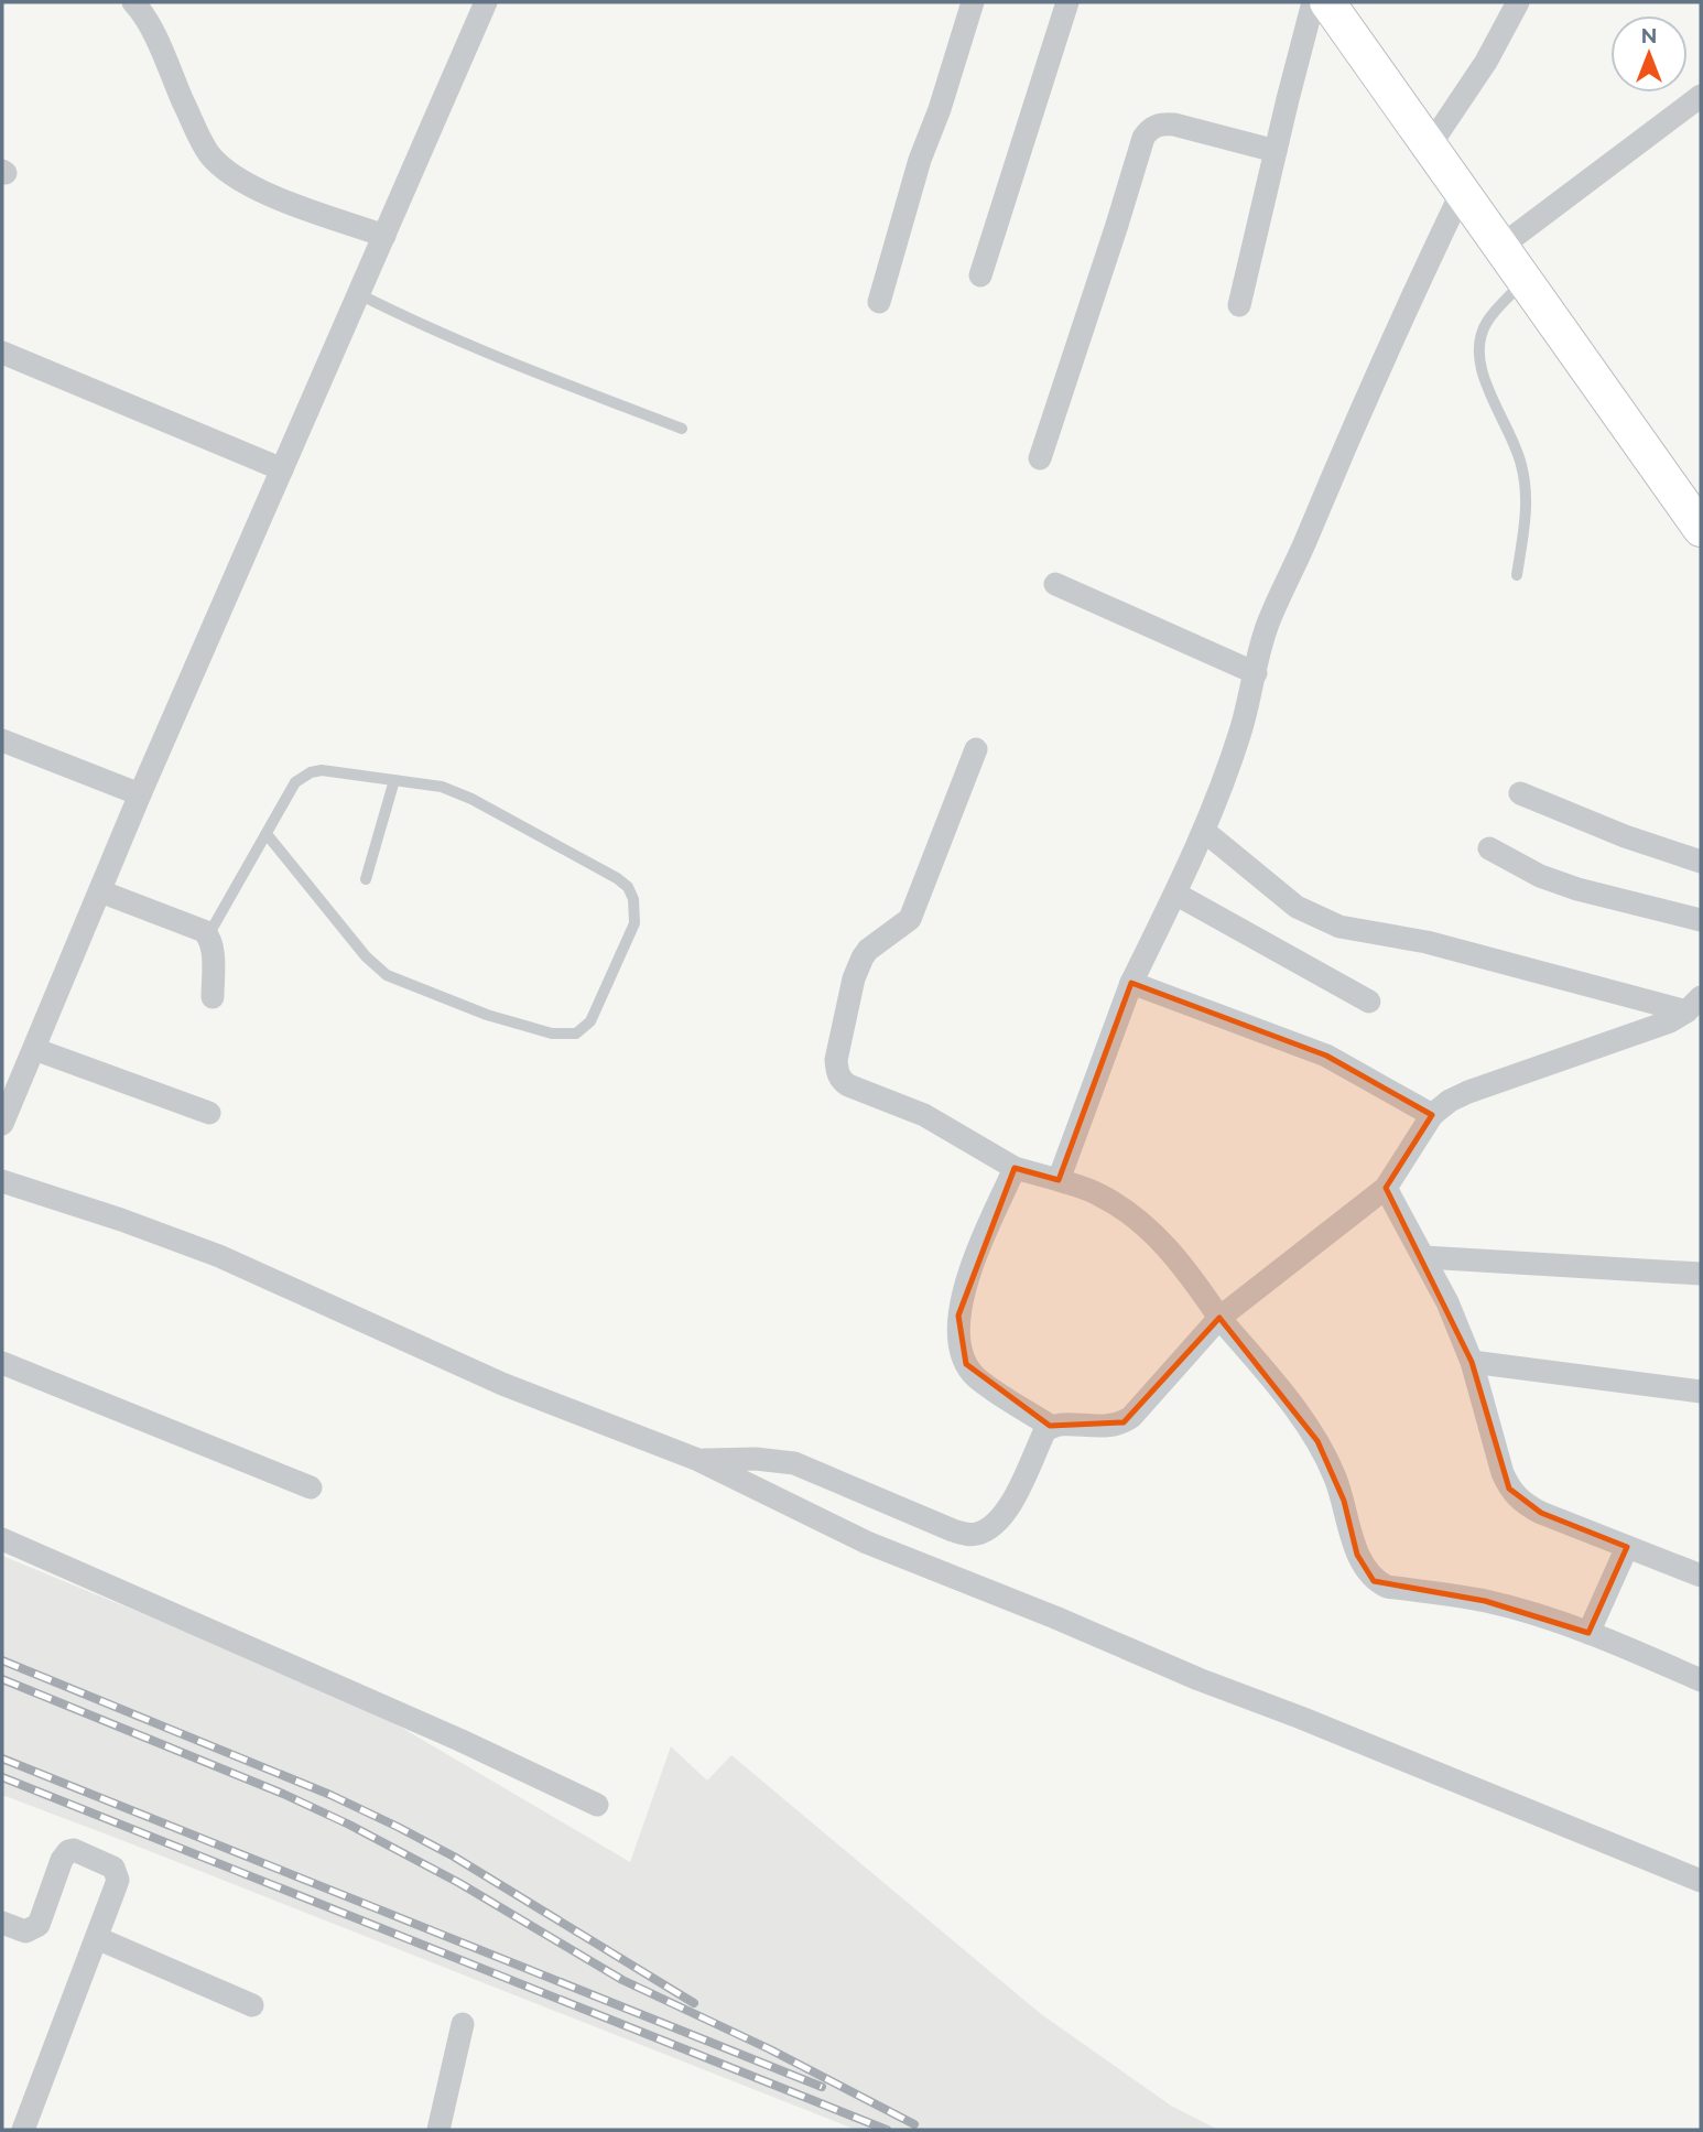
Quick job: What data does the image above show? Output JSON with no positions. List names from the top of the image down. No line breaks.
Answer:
{"north":"top"}
